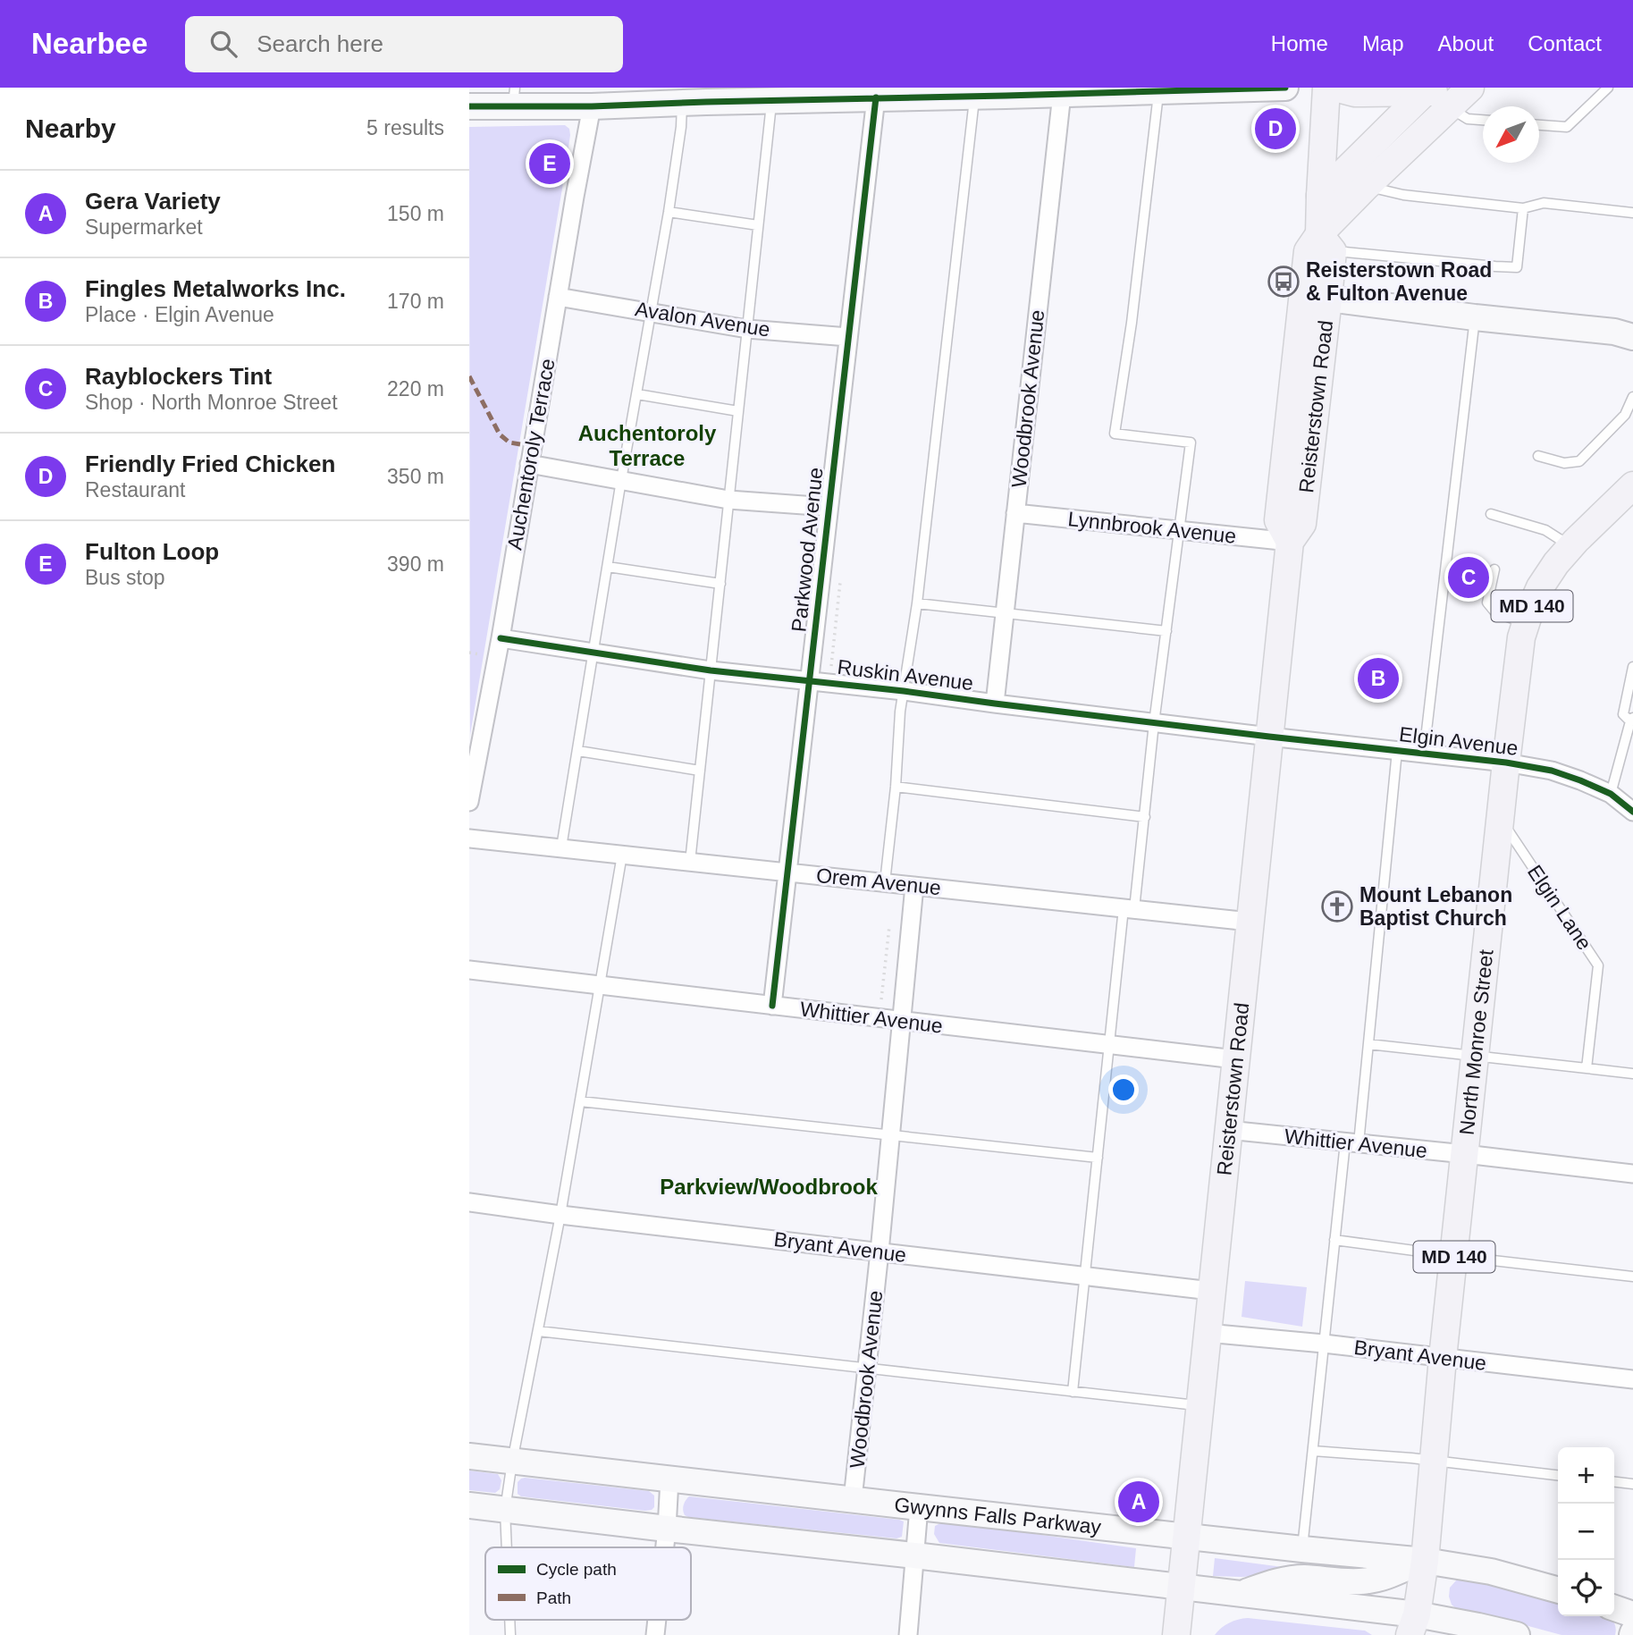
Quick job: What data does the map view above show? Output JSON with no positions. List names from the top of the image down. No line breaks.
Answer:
{"streets":{"main road":["Reisterstown Road","MD 140","North Monroe Street","Gwynns Falls Parkway"],"street":["Avalon Avenue","Woodbrook Avenue","Auchentoroly Terrace","Lynnbrook Avenue","Parkwood Avenue","Ruskin Avenue","Elgin Avenue","Orem Avenue","Whittier Avenue","Bryant Avenue"],"lane":["Elgin Lane"]},"crossings":[["Avalon Avenue","Auchentoroly Terrace"],["Avalon Avenue","Parkwood Avenue"],["Woodbrook Avenue","Lynnbrook Avenue"],["Woodbrook Avenue","Ruskin Avenue"],["Woodbrook Avenue","Orem Avenue"],["Woodbrook Avenue","Whittier Avenue"],["Woodbrook Avenue","Bryant Avenue"],["Woodbrook Avenue","Gwynns Falls Parkway"],["Reisterstown Road","Lynnbrook Avenue"],["Reisterstown Road","Ruskin Avenue"],["Reisterstown Road","Elgin Avenue"],["Reisterstown Road","Orem Avenue"],["Reisterstown Road","Whittier Avenue"],["Reisterstown Road","Bryant Avenue"],["Reisterstown Road","Gwynns Falls Parkway"],["Auchentoroly Terrace","Ruskin Avenue"],["Parkwood Avenue","Ruskin Avenue"],["Parkwood Avenue","Orem Avenue"],["Parkwood Avenue","Whittier Avenue"],["Ruskin Avenue","Elgin Avenue"],["Elgin Avenue","North Monroe Street"],["Elgin Lane","North Monroe Street"],["Whittier Avenue","North Monroe Street"],["North Monroe Street","Bryant Avenue"],["North Monroe Street","Gwynns Falls Parkway"]],"districts":["Auchentoroly Terrace","Parkview/Woodbrook"],"places":{"bus stop":["Reisterstown Road & Fulton Avenue"],"church":["Mount Lebanon Baptist Church"]},"legend":["Cycle path","Path"],"north":"bottom left","page":{"header":"Nearbee","search":"Search here","nav":["Home","Map","About","Contact"],"heading":["Nearby","5 results"],"pins":["D","E","C","B","A"],"list":[{"mark":"A","name":"Gera Variety","note":"Supermarket","value":"150 m"},{"mark":"B","name":"Fingles Metalworks Inc.","note":"Place · Elgin Avenue","value":"170 m"},{"mark":"C","name":"Rayblockers Tint","note":"Shop · North Monroe Street","value":"220 m"},{"mark":"D","name":"Friendly Fried Chicken","note":"Restaurant","value":"350 m"},{"mark":"E","name":"Fulton Loop","note":"Bus stop","value":"390 m"}],"map_buttons":["+","−"]}}
